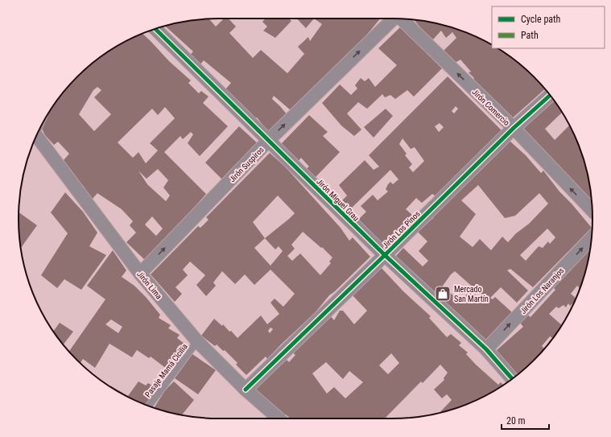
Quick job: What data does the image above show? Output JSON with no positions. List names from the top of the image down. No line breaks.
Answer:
{"streets":{"street":["Jirón Comercio","Jirón Suspiros","Jirón Miguel Grau","Jirón Los Pinos","Jirón Lima","Jirón Los Naranjos"],"lane":["Pasaje Mamá Cicilia"]},"crossings":[["Jirón Comercio","Jirón Los Pinos"],["Jirón Suspiros","Jirón Miguel Grau"],["Jirón Suspiros","Jirón Lima"],["Jirón Miguel Grau","Jirón Los Pinos"],["Jirón Miguel Grau","Jirón Los Naranjos"],["Jirón Los Pinos","Jirón Lima"],["Jirón Lima","Pasaje Mamá Cicilia"]],"one_way":["Jirón Comercio","Jirón Suspiros","Jirón Los Naranjos"],"places":{"shop":["Mercado San Martín"]},"legend":["Cycle path","Path"],"scale_bar":"20 m"}
